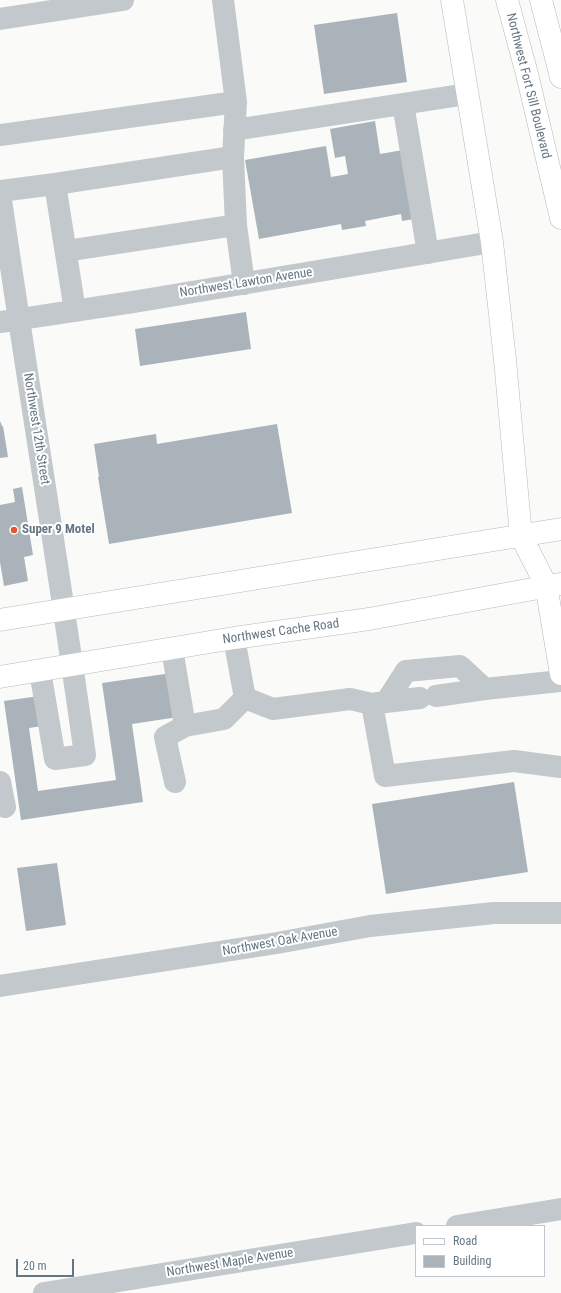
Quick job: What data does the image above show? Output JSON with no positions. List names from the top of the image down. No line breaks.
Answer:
{"streets":{"main road":["Northwest Fort Sill Boulevard","Northwest Cache Road"],"street":["Northwest Lawton Avenue","Northwest 12th Street","Northwest Oak Avenue","Northwest Maple Avenue"]},"crossings":[["Northwest Lawton Avenue","Northwest 12th Street"],["Northwest 12th Street","Northwest Cache Road"]],"places":["Super 9 Motel"],"legend":["Road","Building"],"scale_bar":"20 m"}
